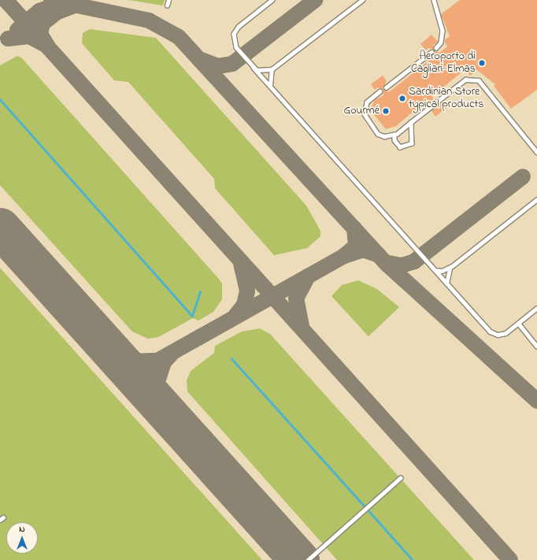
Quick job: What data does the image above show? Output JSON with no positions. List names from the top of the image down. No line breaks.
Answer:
{"places":["Aeroporto di Cagliari-Elmas","Sardinian Store typical products","Gourmé"],"north":"top"}
